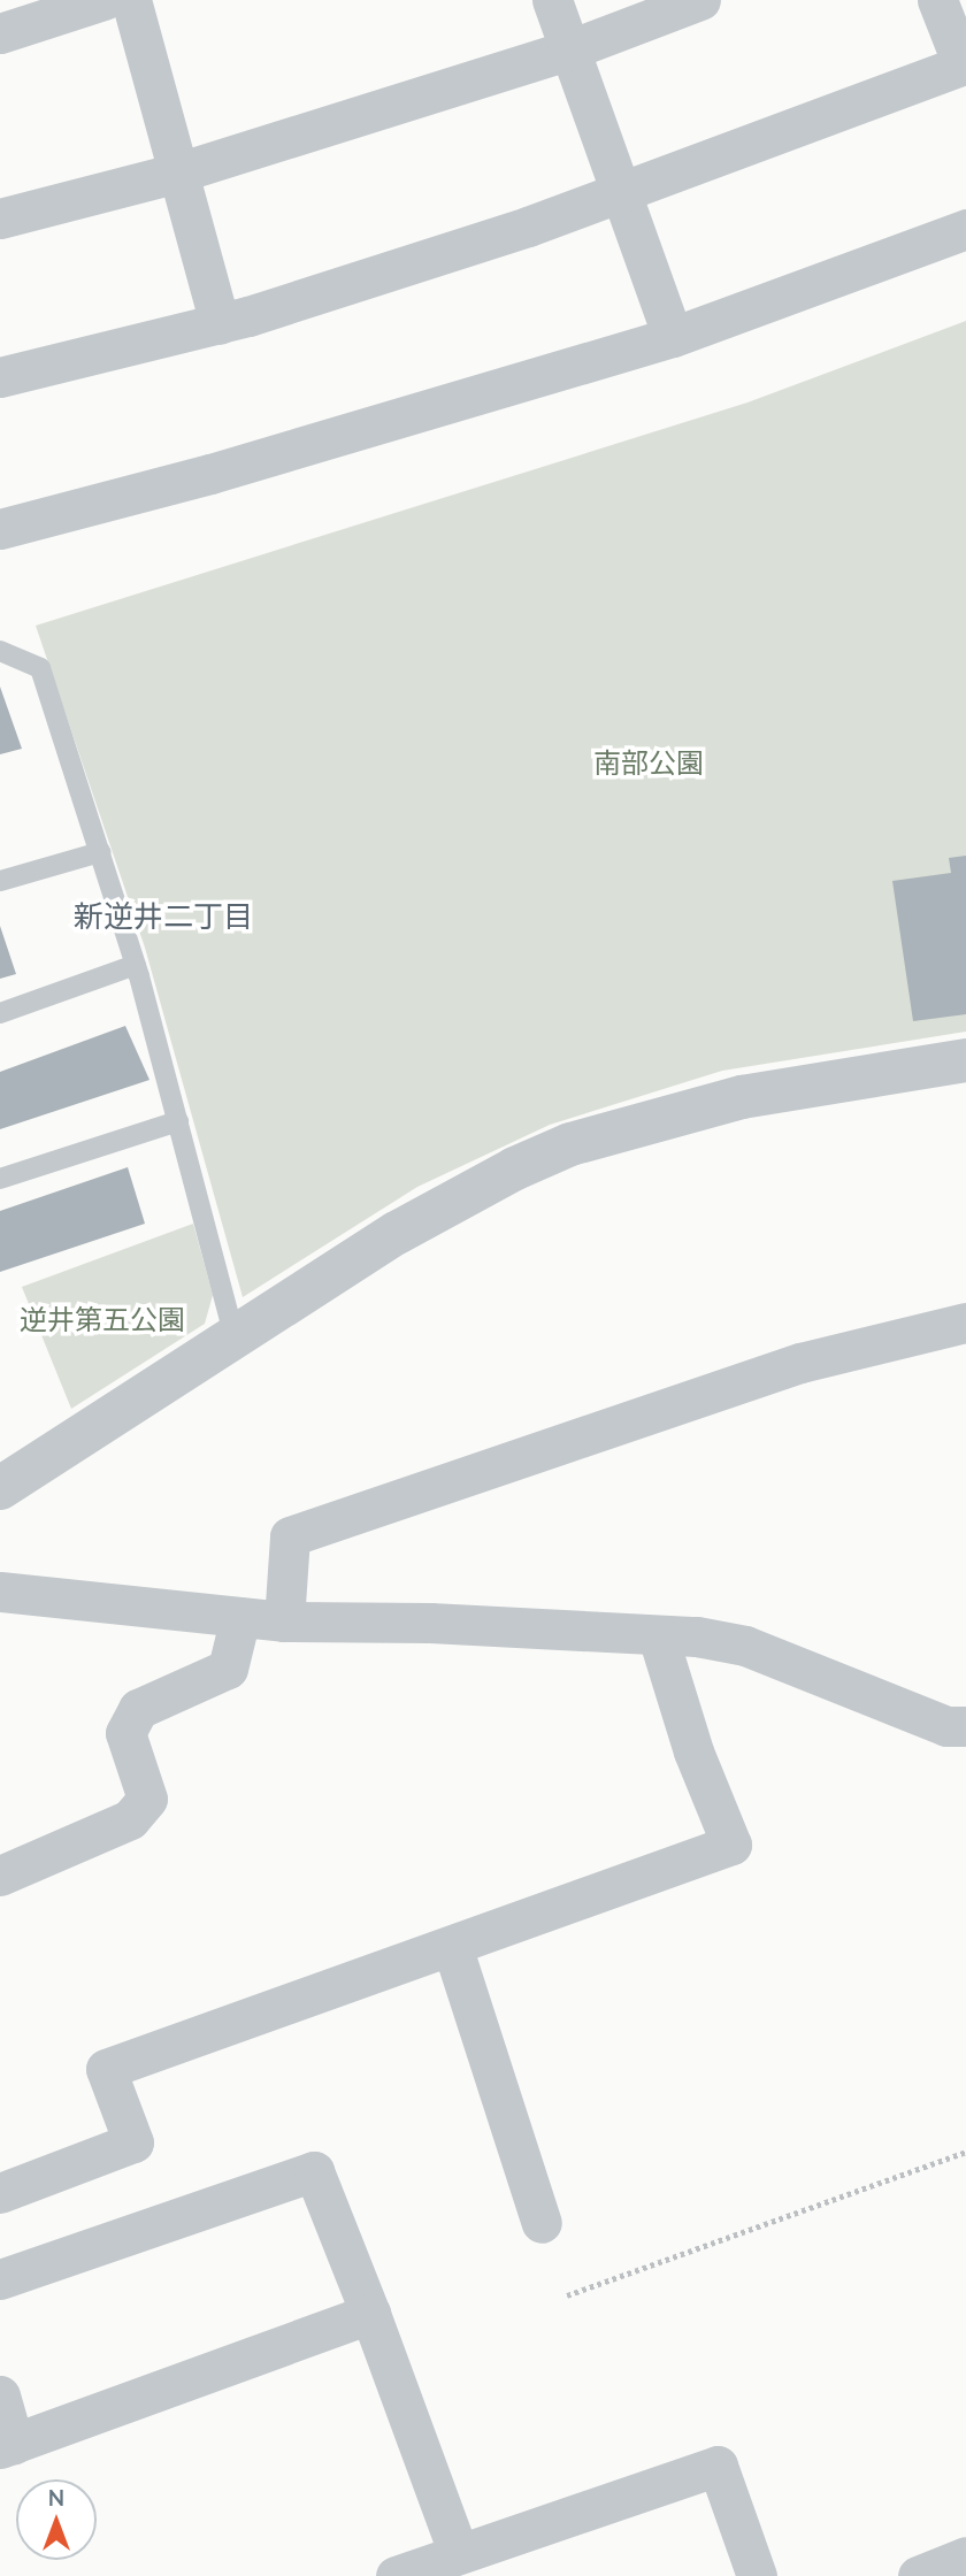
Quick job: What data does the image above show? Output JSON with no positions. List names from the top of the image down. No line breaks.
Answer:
{"districts":["新逆井二丁目"],"parks":["南部公園","逆井第五公園"],"north":"top"}
